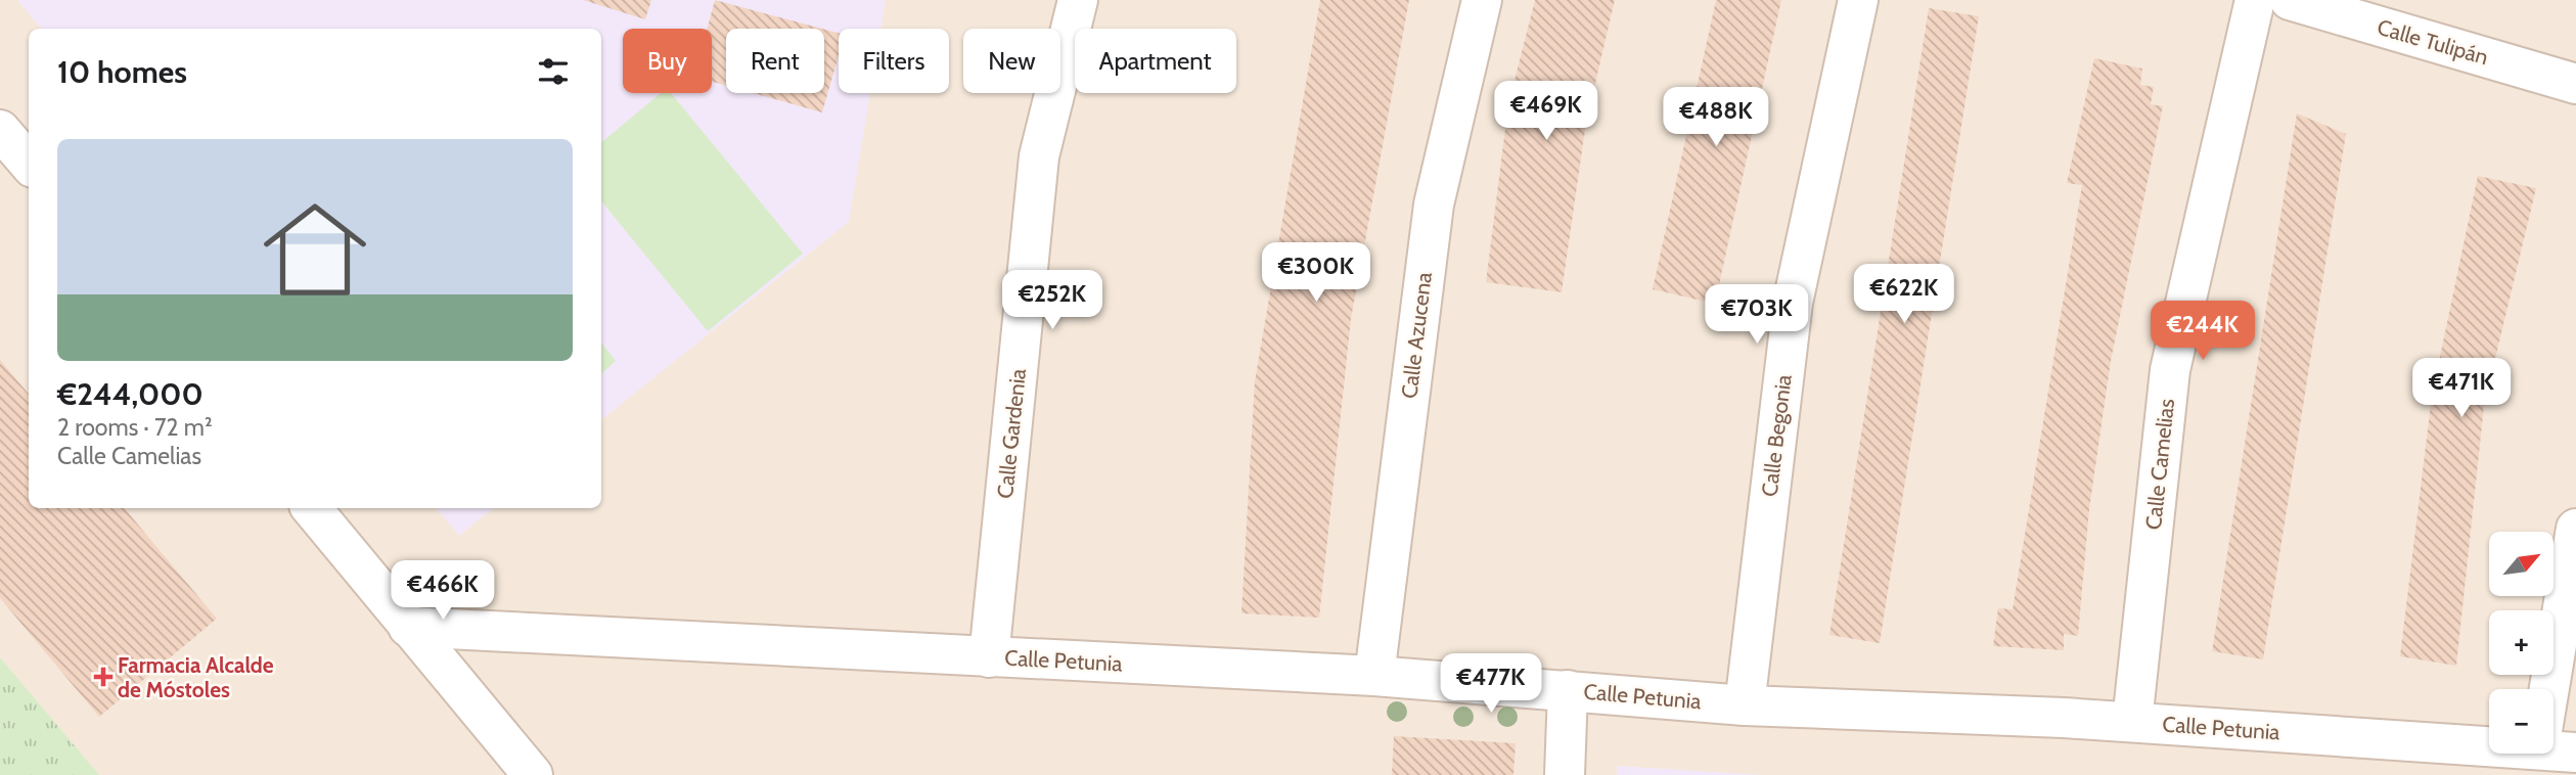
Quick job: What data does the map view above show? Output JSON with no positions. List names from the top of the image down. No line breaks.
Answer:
{"streets":{"street":["Calle Tulipán","Calle Azucena","Calle Gardenia","Calle Begonia","Calle Camelias","Calle Petunia"]},"crossings":[["Calle Azucena","Calle Petunia"],["Calle Gardenia","Calle Petunia"],["Calle Begonia","Calle Petunia"],["Calle Camelias","Calle Petunia"]],"places":{"health":["Farmacia Alcalde de Móstoles"]},"north":"top right","page":{"chip":["Buy","Rent","Filters","New","Apartment"],"heading":"10 homes","price":["€469K","€488K","€300K","€622K","€252K","€703K","€244K","€471K","€466K","€477K"],"list":[{"name":"€244,000","note":"2 rooms · 72 m² · Calle Camelias"}],"map_buttons":["+","−"]}}
